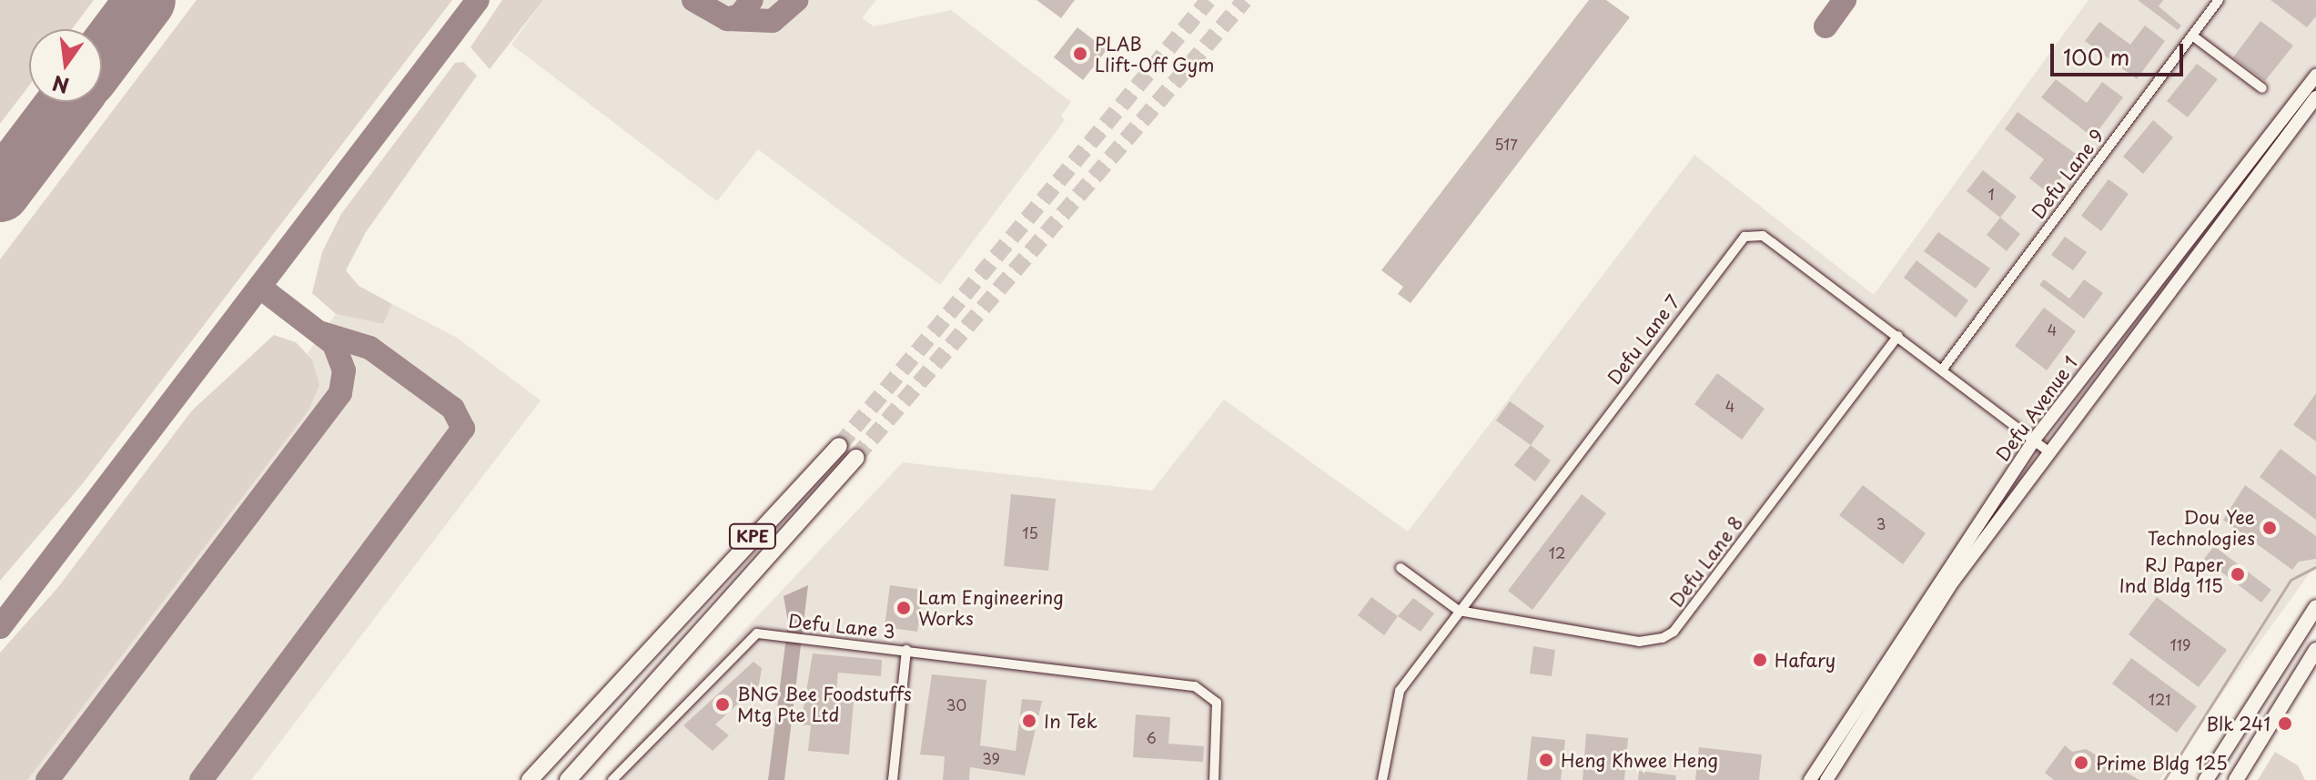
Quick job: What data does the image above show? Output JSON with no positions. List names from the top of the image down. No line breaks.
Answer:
{"streets":{"highway":["KPE"],"main road":["Defu Avenue 1"],"street":["Defu Lane 9","Defu Lane 7","Defu Lane 8","Defu Lane 3"]},"crossings":[["Defu Lane 9","Defu Lane 7"],["Defu Lane 7","Defu Avenue 1"],["Defu Lane 7","Defu Lane 8"]],"places":["PLAB LIift-Off Gym","Dou Yee Technologies","RJ Paper Ind Bldg 115","Lam Engineering Works","Hafary","BNG Bee Foodstuffs Mtg Pte Ltd","In Tek","Blk 241","Heng Khwee Heng","Prime Bldg 125"],"house_numbers":["517","1","4","4","3","15","12","119","121","30","6","39"],"scale_bar":"100 m","north":"bottom"}
